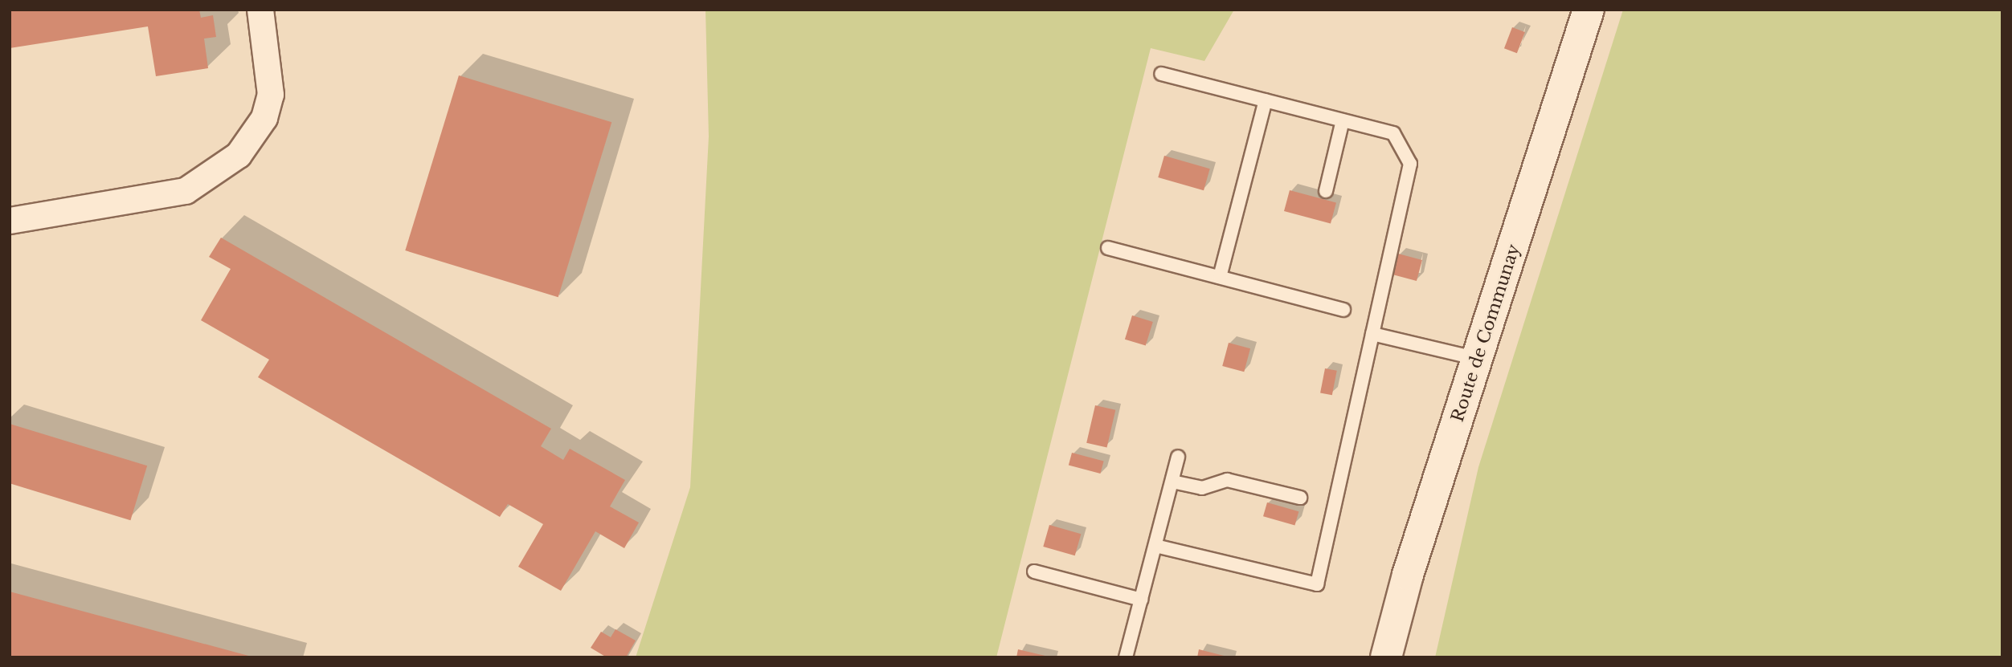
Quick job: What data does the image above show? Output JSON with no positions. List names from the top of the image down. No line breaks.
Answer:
{"streets":{"street":["Route de Communay"]}}
